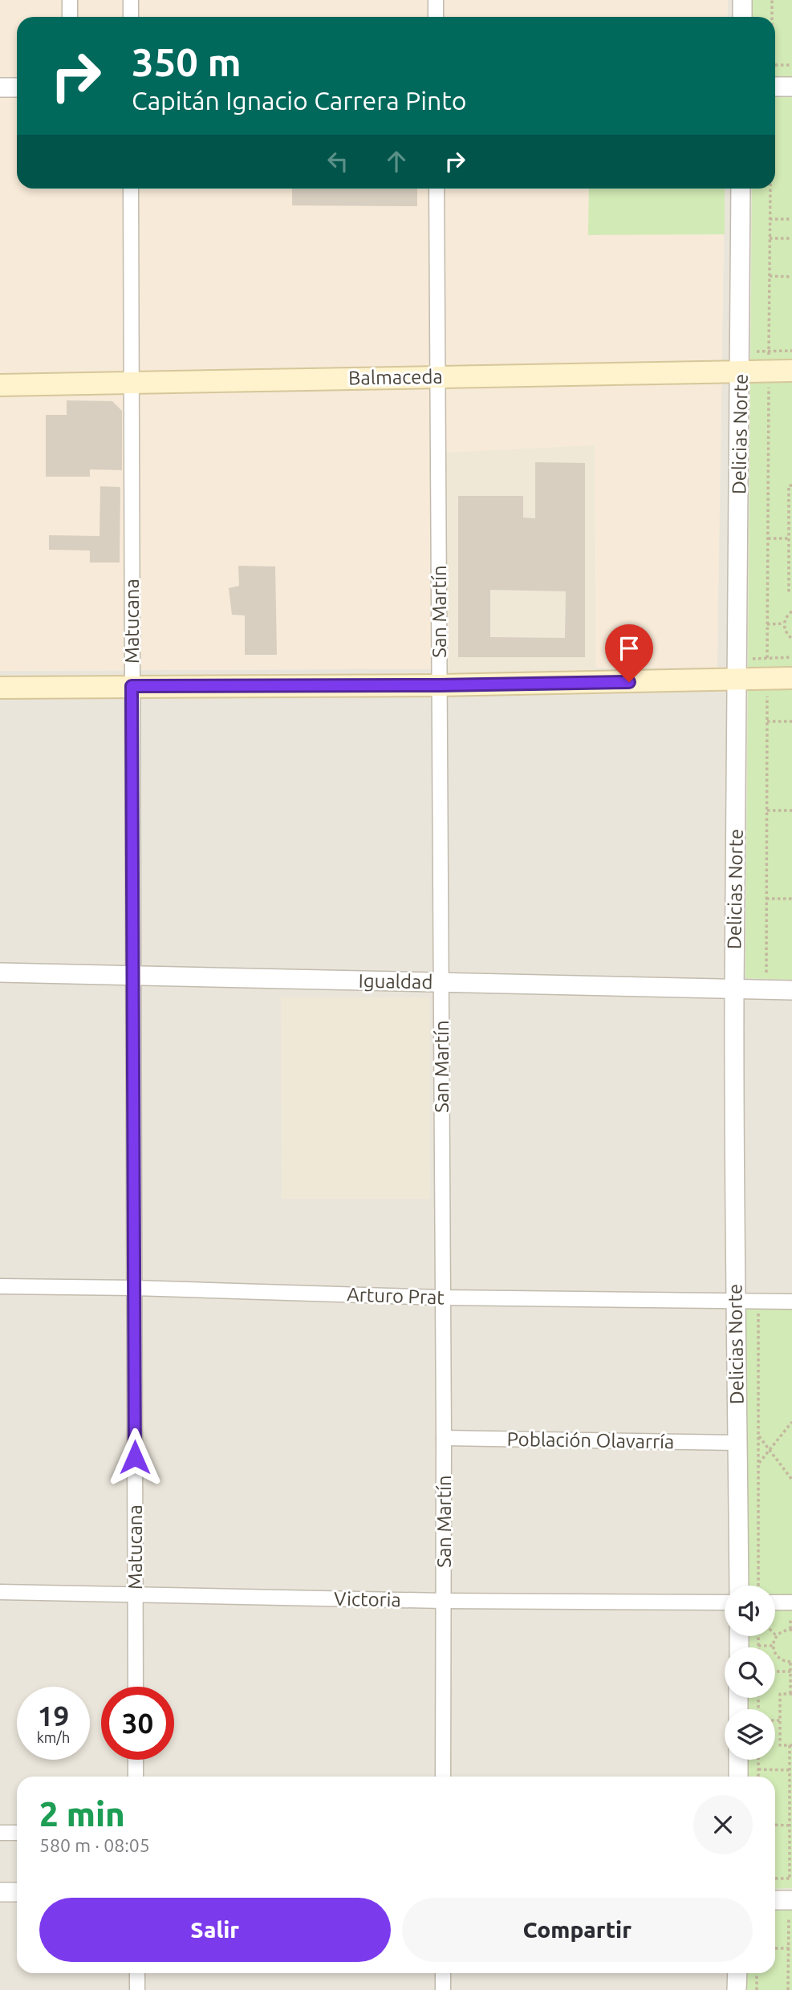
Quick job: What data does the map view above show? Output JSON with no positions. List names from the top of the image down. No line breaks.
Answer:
{"streets":{"main road":["Balmaceda"],"street":["Delicias Norte","San Martín","Matucana","Igualdad","Arturo Prat","Población Olavarría","Victoria"]},"crossings":[["Balmaceda","Delicias Norte"],["Balmaceda","San Martín"],["Balmaceda","Matucana"],["Delicias Norte","Igualdad"],["Delicias Norte","Arturo Prat"],["Delicias Norte","Población Olavarría"],["San Martín","Igualdad"],["San Martín","Arturo Prat"],["San Martín","Población Olavarría"],["San Martín","Victoria"],["Matucana","Igualdad"],["Matucana","Arturo Prat"],["Matucana","Victoria"]],"page":{"turn":["350 m","Capitán Ignacio Carrera Pinto"],"speed":"19 km/h","limit":"30","heading":["2 min","580 m · 08:05"],"buttons":["Salir","Compartir"]}}
